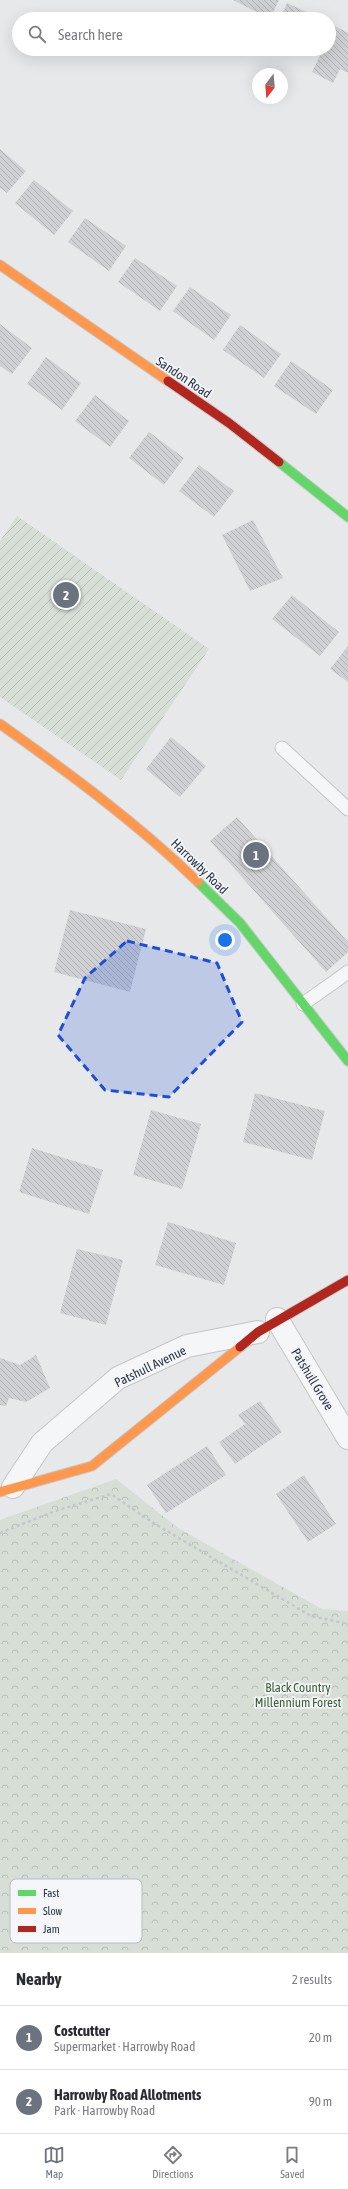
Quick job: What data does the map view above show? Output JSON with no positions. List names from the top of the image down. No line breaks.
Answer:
{"streets":{"street":["Sandon Road","Harrowby Road","Patshull Avenue","Patshull Grove"]},"crossings":[["Patshull Avenue","Patshull Grove"]],"parks":["Black Country Millennium Forest"],"legend":["Fast","Slow","Jam"],"north":"bottom","page":{"search":"Search here","pins":["2","1"],"heading":["Nearby","2 results"],"list":[{"mark":"1","name":"Costcutter","note":"Supermarket · Harrowby Road","value":"20 m"},{"mark":"2","name":"Harrowby Road Allotments","note":"Park · Harrowby Road","value":"90 m"}],"nav":["Map","Directions","Saved"]}}
